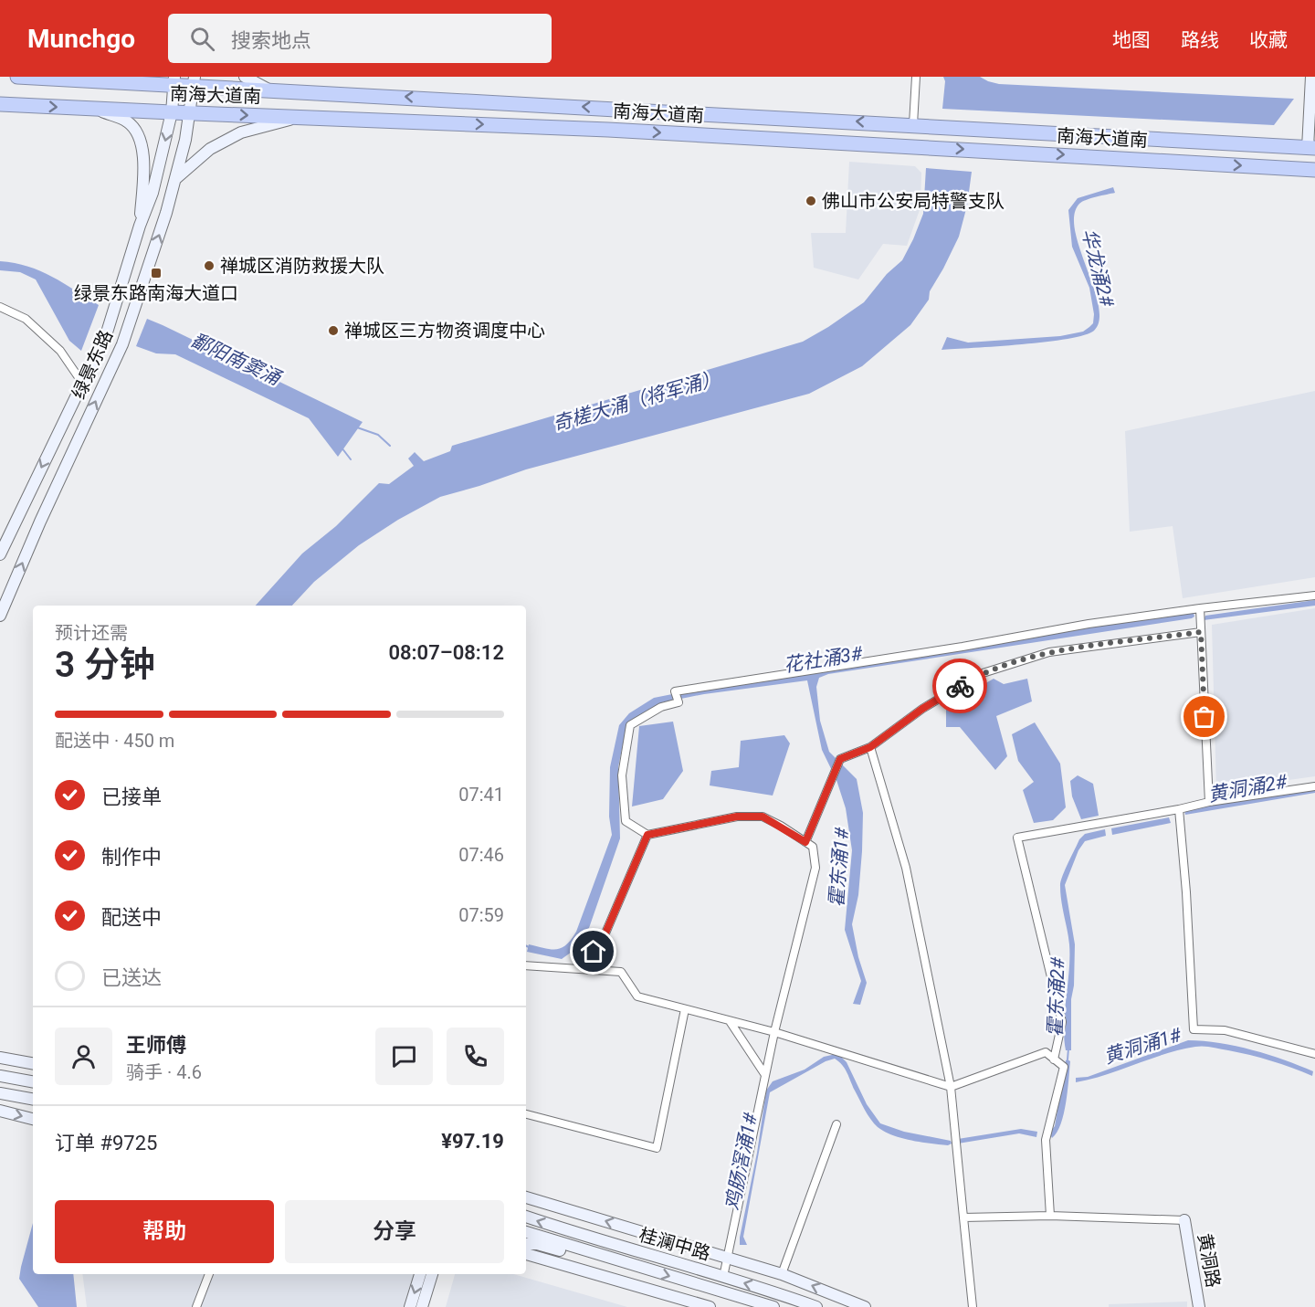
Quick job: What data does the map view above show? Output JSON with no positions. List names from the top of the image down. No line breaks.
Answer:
{"streets":{"highway":["南海大道南"],"main road":["绿景东路","桂澜中路","黄洞路"]},"crossings":[["南海大道南","绿景东路"]],"water":["华龙涌2#","鄱阳南窦涌","奇槎大涌（将军涌）","花社涌3#","黄洞涌2#","霍东涌1#","霍东涌2#","黄洞涌1#","鸡肠滘涌1#"],"places":{"other":["佛山市公安局特警支队","禅城区消防救援大队","禅城区三方物资调度中心"],"transit":["绿景东路南海大道口"]},"page":{"header":"Munchgo","search":"搜索地点","nav":["地图","路线","收藏"],"heading":["3 分钟","预计还需","08:07–08:12"],"panel":["王师傅","骑手 · 4.6","订单 #9725","¥97.19"],"bar":"配送中 · 450 m","list":[["已接单","07:41"],["制作中","07:46"],["配送中","07:59"],"已送达"],"buttons":["帮助","分享"]}}
